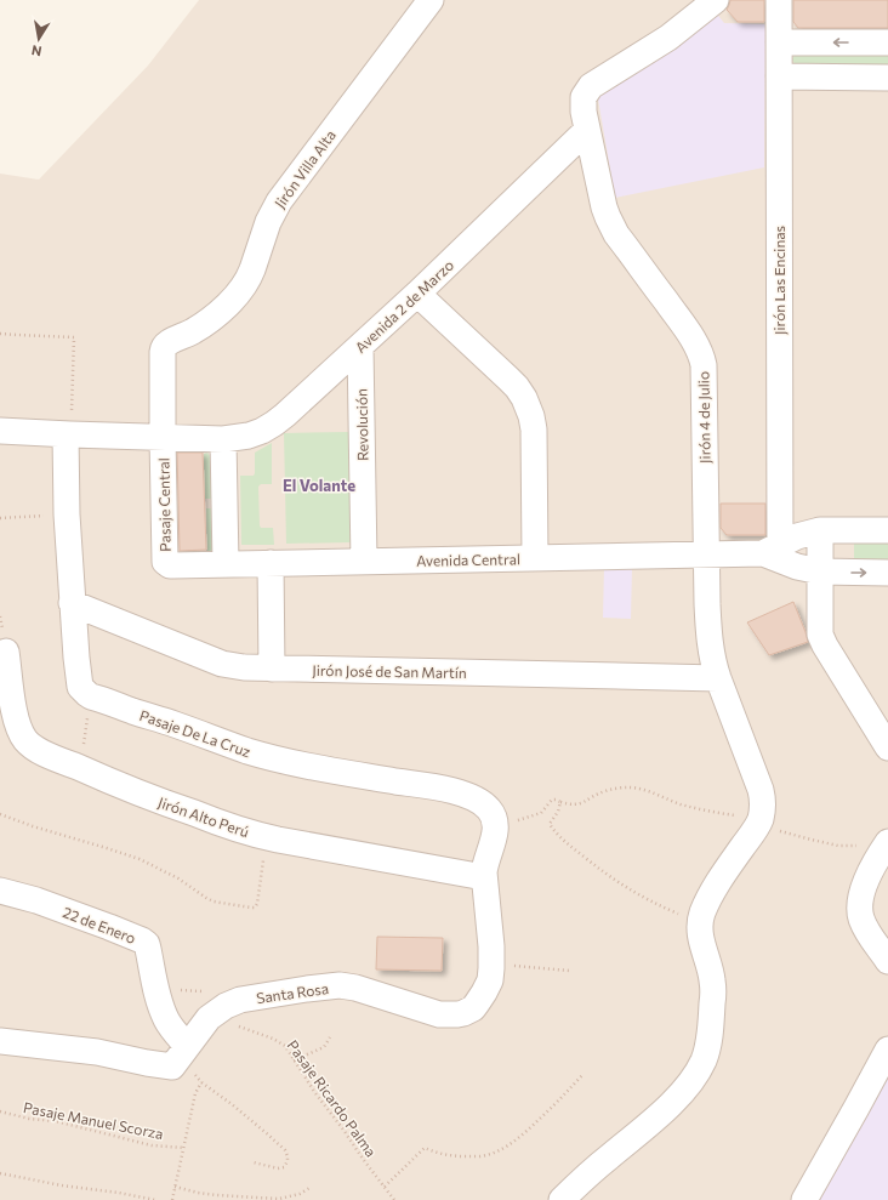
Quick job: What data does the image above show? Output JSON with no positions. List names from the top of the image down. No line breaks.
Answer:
{"streets":{"street":["Jirón Villa Alta","Jirón Las Encinas","Avenida 2 de Marzo","Jirón 4 de Julio","Revolución","Pasaje Central","Avenida Central","Jirón José de San Martín","Pasaje De La Cruz","Jirón Alto Perú","22 de Enero","Santa Rosa"],"path":["Pasaje Ricardo Palma","Pasaje Manuel Scorza"]},"crossings":[["Jirón Villa Alta","Avenida 2 de Marzo"],["Jirón Villa Alta","Pasaje Central"],["Jirón Las Encinas","Avenida Central"],["Avenida 2 de Marzo","Jirón 4 de Julio"],["Avenida 2 de Marzo","Revolución"],["Avenida 2 de Marzo","Pasaje Central"],["Jirón 4 de Julio","Avenida Central"],["Jirón 4 de Julio","Jirón José de San Martín"],["Revolución","Avenida Central"],["Pasaje Central","Avenida Central"],["Jirón Alto Perú","Santa Rosa"],["22 de Enero","Santa Rosa"]],"districts":["El Volante"],"north":"bottom"}
